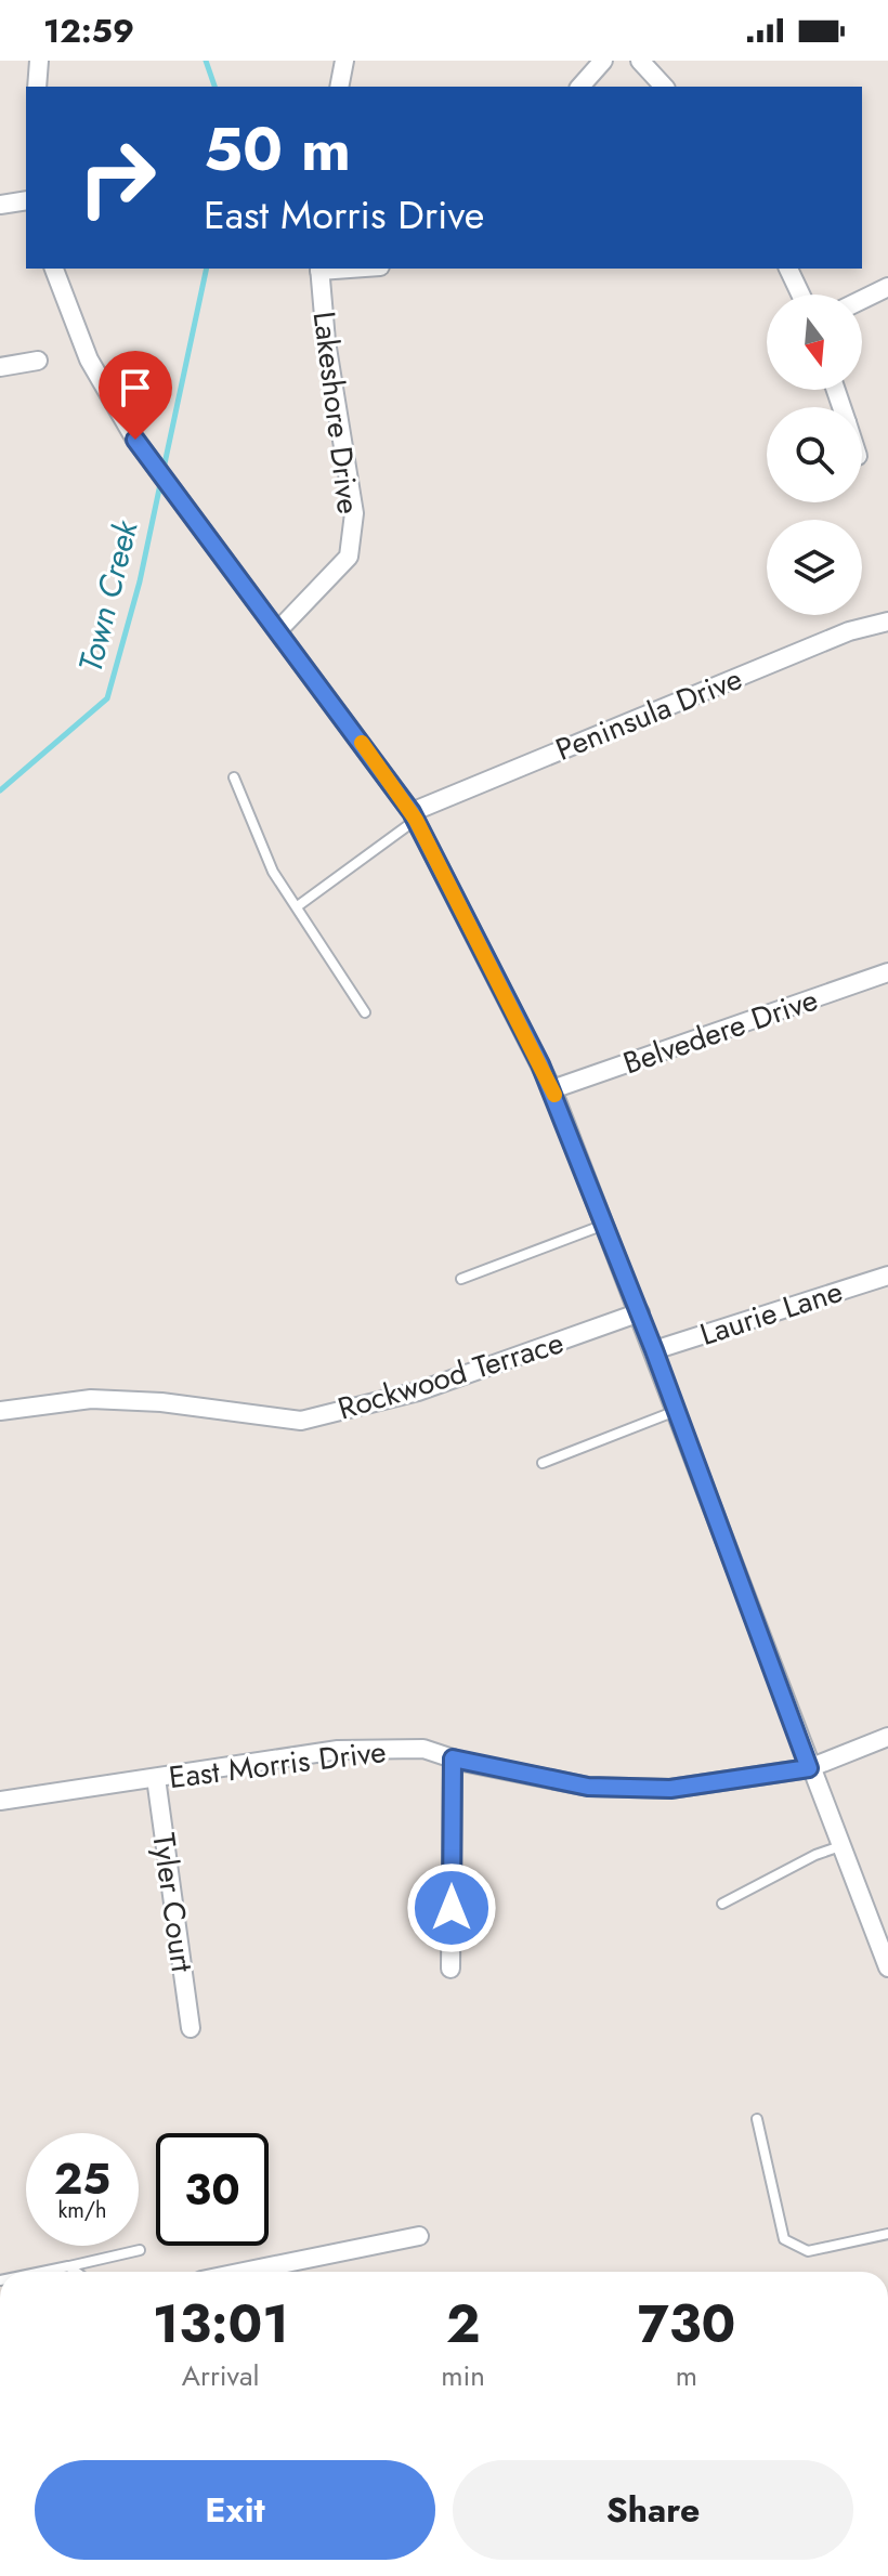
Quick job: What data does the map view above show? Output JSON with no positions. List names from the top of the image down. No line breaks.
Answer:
{"streets":{"street":["Lakeshore Drive","Peninsula Drive","Belvedere Drive","Laurie Lane","Rockwood Terrace","East Morris Drive","Tyler Court"]},"crossings":[["East Morris Drive","Tyler Court"]],"water":["Town Creek"],"north":"bottom","page":{"status":"12:59","turn":["50 m","East Morris Drive"],"speed":"25 km/h","limit":"30","eta":["13:01","Arrival","2","min","730","m"],"buttons":["Exit","Share"]}}
